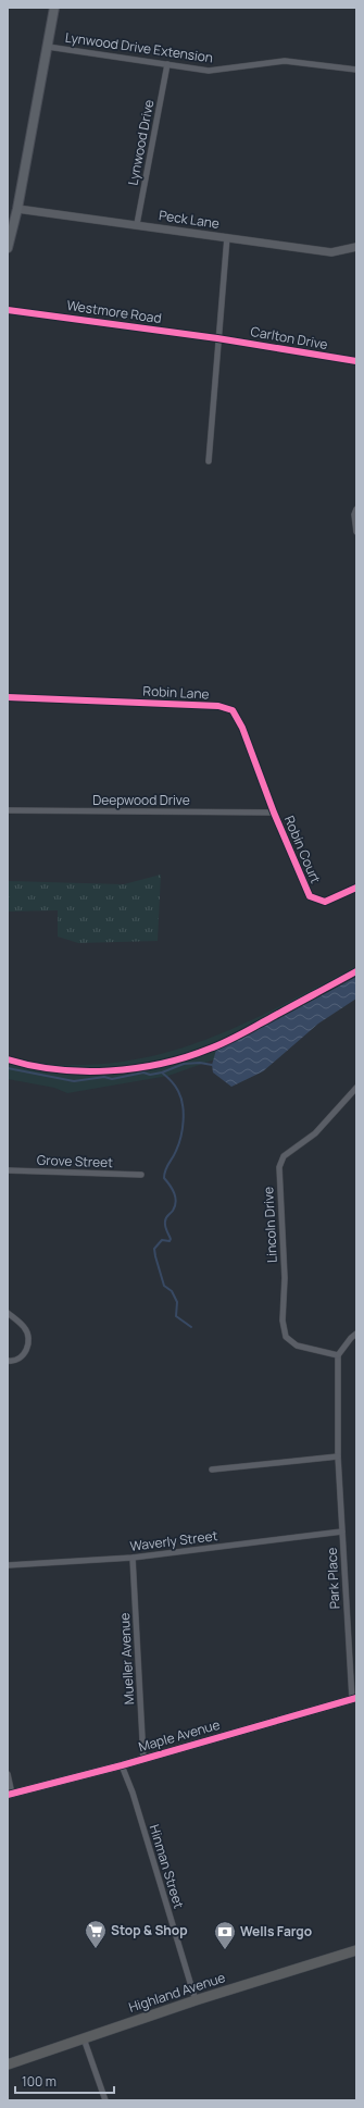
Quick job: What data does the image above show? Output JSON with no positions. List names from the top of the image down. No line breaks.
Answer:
{"streets":{"highway":["Highland Avenue"],"street":["Lynwood Drive Extension","Lynwood Drive","Peck Lane","Westmore Road","Carlton Drive","Robin Lane","Deepwood Drive","Robin Court","Grove Street","Lincoln Drive","Waverly Street","Park Place","Mueller Avenue","Maple Avenue","Hinman Street"]},"crossings":[["Lynwood Drive Extension","Lynwood Drive"],["Lynwood Drive","Peck Lane"],["Westmore Road","Carlton Drive"],["Robin Lane","Deepwood Drive"],["Robin Lane","Robin Court"],["Deepwood Drive","Robin Court"],["Lincoln Drive","Park Place"],["Waverly Street","Park Place"],["Waverly Street","Mueller Avenue"],["Park Place","Maple Avenue"],["Mueller Avenue","Maple Avenue"],["Maple Avenue","Hinman Street"],["Hinman Street","Highland Avenue"]],"places":{"supermarket":["Stop & Shop"],"bank":["Wells Fargo"]},"scale_bar":"100 m"}
